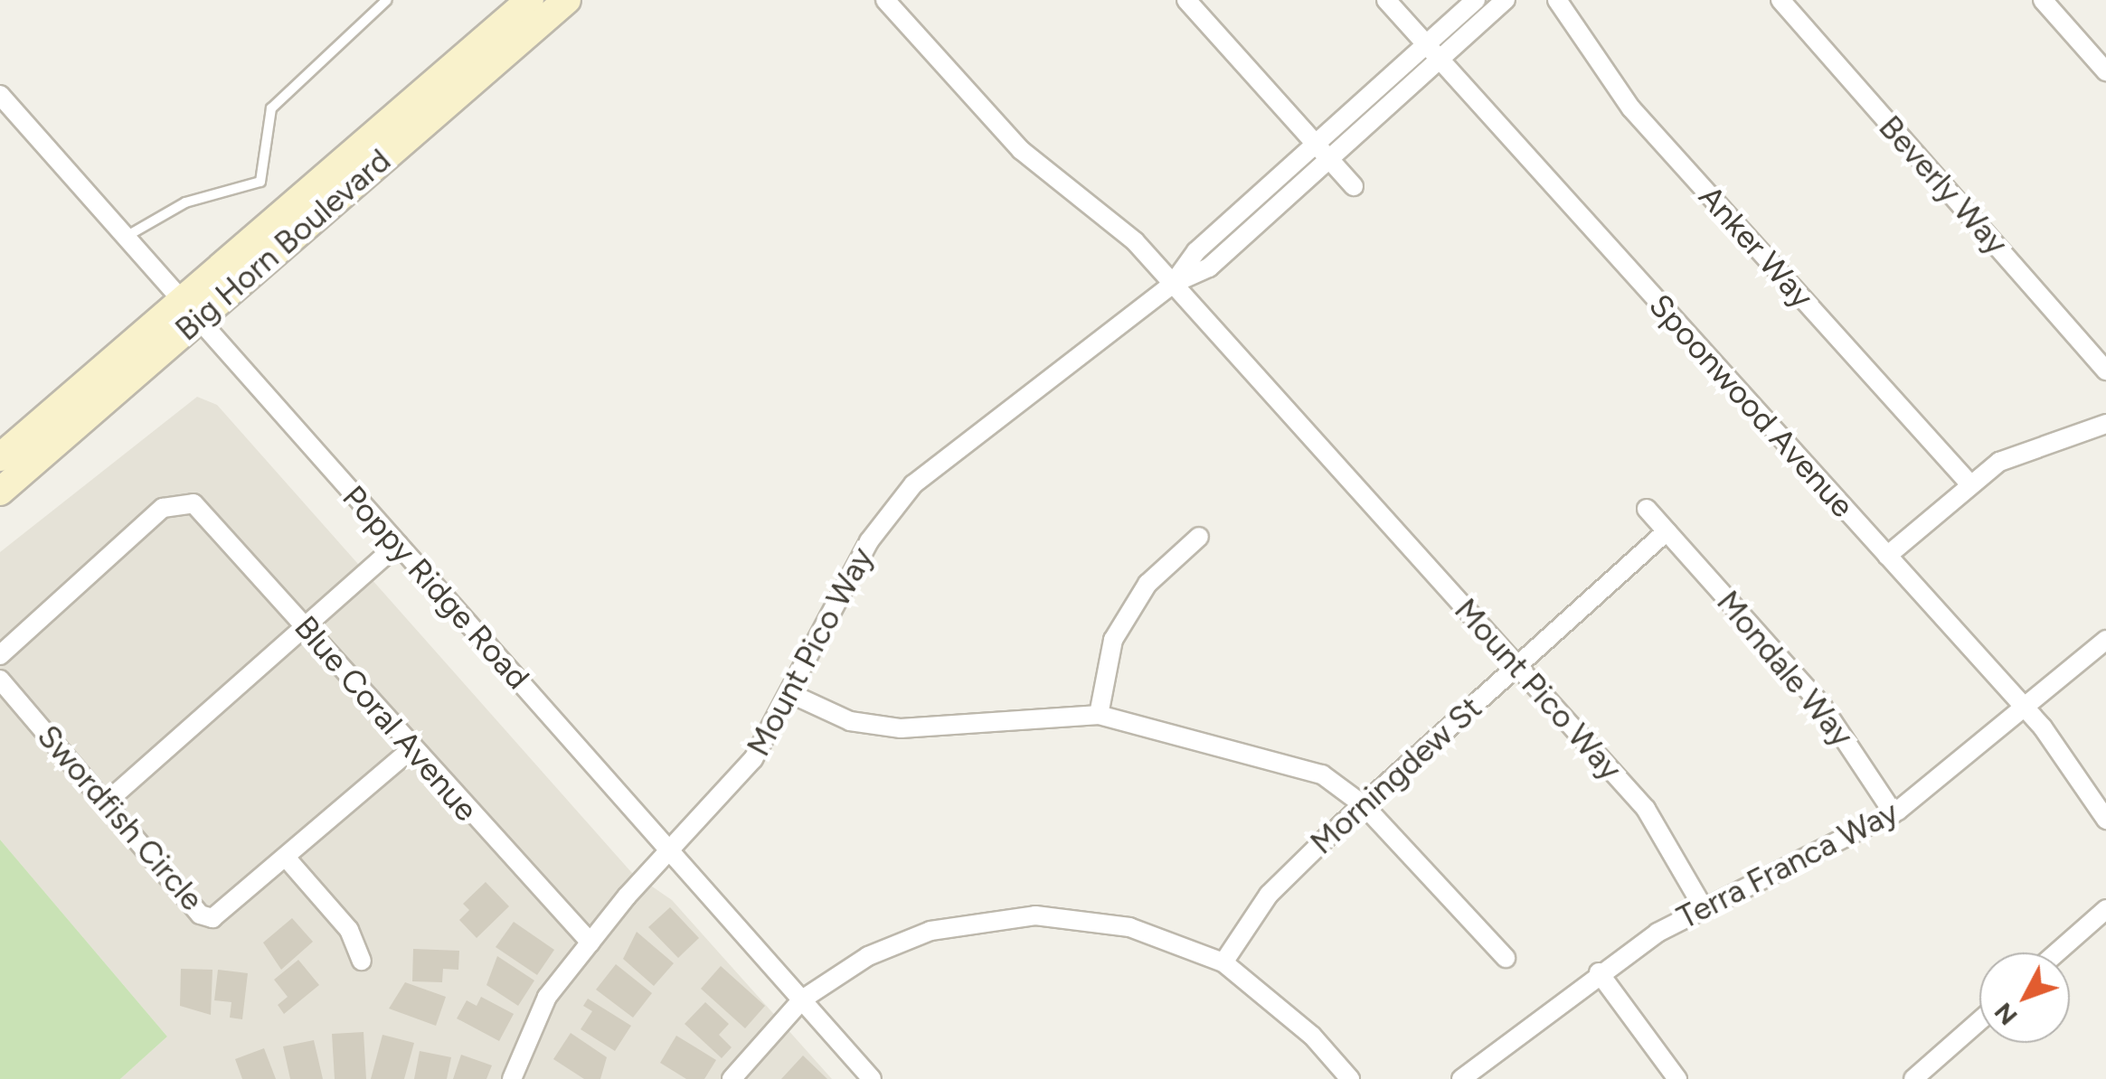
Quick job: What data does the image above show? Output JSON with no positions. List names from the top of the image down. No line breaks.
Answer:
{"streets":{"main road":["Big Horn Boulevard"],"street":["Beverly Way","Anker Way","Spoonwood Avenue","Poppy Ridge Road","Mount Pico Way","Mondale Way","Blue Coral Avenue","Morningdew St","Swordfish Circle","Terra Franca Way"]},"crossings":[["Big Horn Boulevard","Poppy Ridge Road"],["Spoonwood Avenue","Mount Pico Way"],["Spoonwood Avenue","Terra Franca Way"],["Poppy Ridge Road","Mount Pico Way"],["Mount Pico Way","Blue Coral Avenue"],["Mount Pico Way","Morningdew St"],["Mount Pico Way","Terra Franca Way"],["Mondale Way","Morningdew St"],["Mondale Way","Terra Franca Way"],["Blue Coral Avenue","Swordfish Circle"]],"north":"bottom left"}
